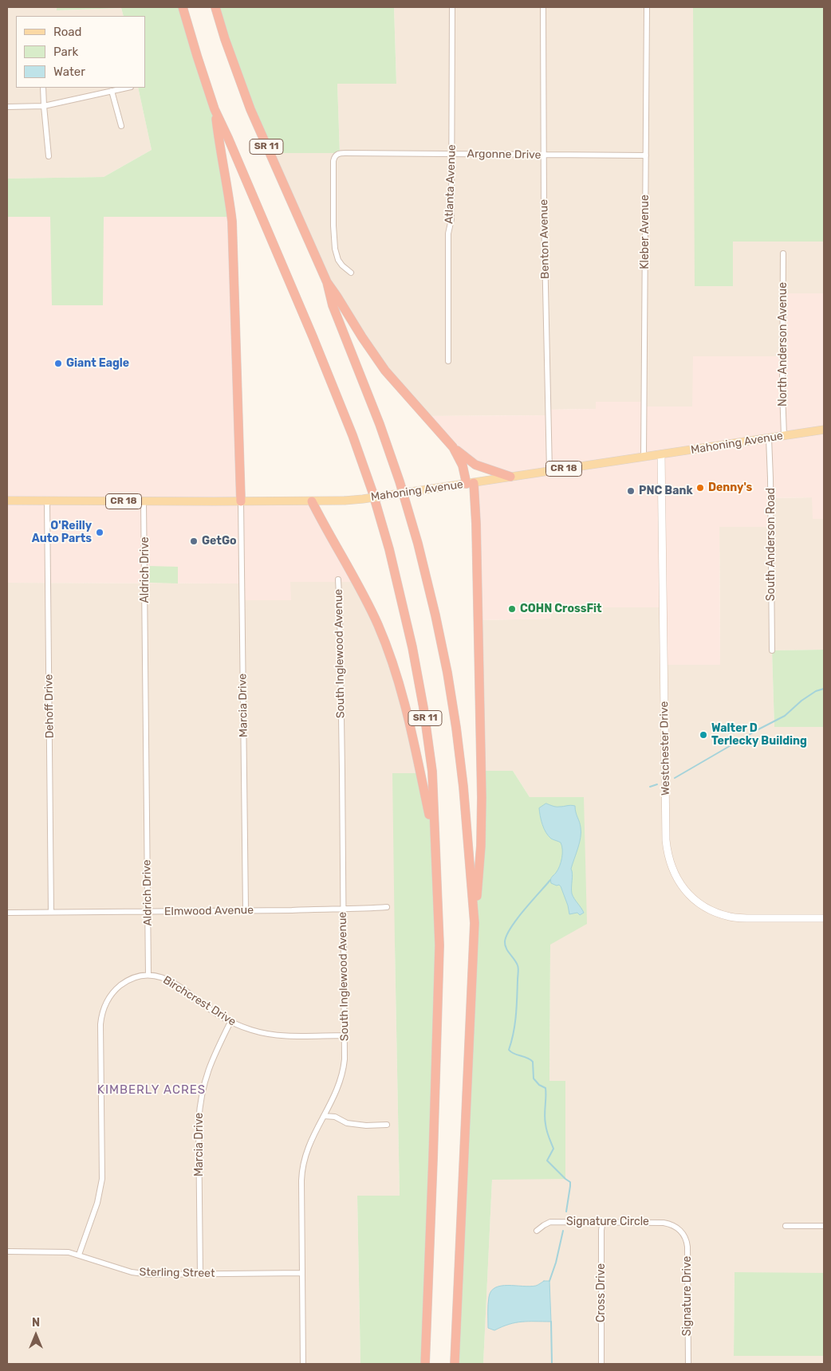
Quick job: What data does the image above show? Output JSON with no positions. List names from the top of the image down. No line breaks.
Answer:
{"streets":{"highway":["SR 11"],"main road":["Mahoning Avenue","CR 18"],"street":["Argonne Drive","Atlanta Avenue","Kleber Avenue","Benton Avenue","North Anderson Avenue","South Anderson Road","Aldrich Drive","South Inglewood Avenue","Marcia Drive","Dehoff Drive","Westchester Drive","Elmwood Avenue","Birchcrest Drive","Signature Circle","Sterling Street","Cross Drive","Signature Drive"]},"crossings":[["Argonne Drive","Atlanta Avenue"],["Argonne Drive","Kleber Avenue"],["Argonne Drive","Benton Avenue"],["Kleber Avenue","Mahoning Avenue"],["Benton Avenue","Mahoning Avenue"],["North Anderson Avenue","Mahoning Avenue"],["Mahoning Avenue","South Anderson Road"],["Mahoning Avenue","Aldrich Drive"],["Mahoning Avenue","Marcia Drive"],["Mahoning Avenue","Dehoff Drive"],["Mahoning Avenue","Westchester Drive"],["Aldrich Drive","Elmwood Avenue"],["Aldrich Drive","Birchcrest Drive"],["South Inglewood Avenue","Elmwood Avenue"],["South Inglewood Avenue","Birchcrest Drive"],["South Inglewood Avenue","Sterling Street"],["Marcia Drive","Elmwood Avenue"],["Marcia Drive","Birchcrest Drive"],["Marcia Drive","Sterling Street"],["Dehoff Drive","Elmwood Avenue"],["Signature Circle","Cross Drive"],["Signature Circle","Signature Drive"]],"districts":["KIMBERLY ACRES"],"places":["Giant Eagle","Denny's","PNC Bank","O'Reilly Auto Parts","GetGo","COHN CrossFit","Walter D Terlecky Building"],"legend":["Road","Park","Water"],"north":"top"}
